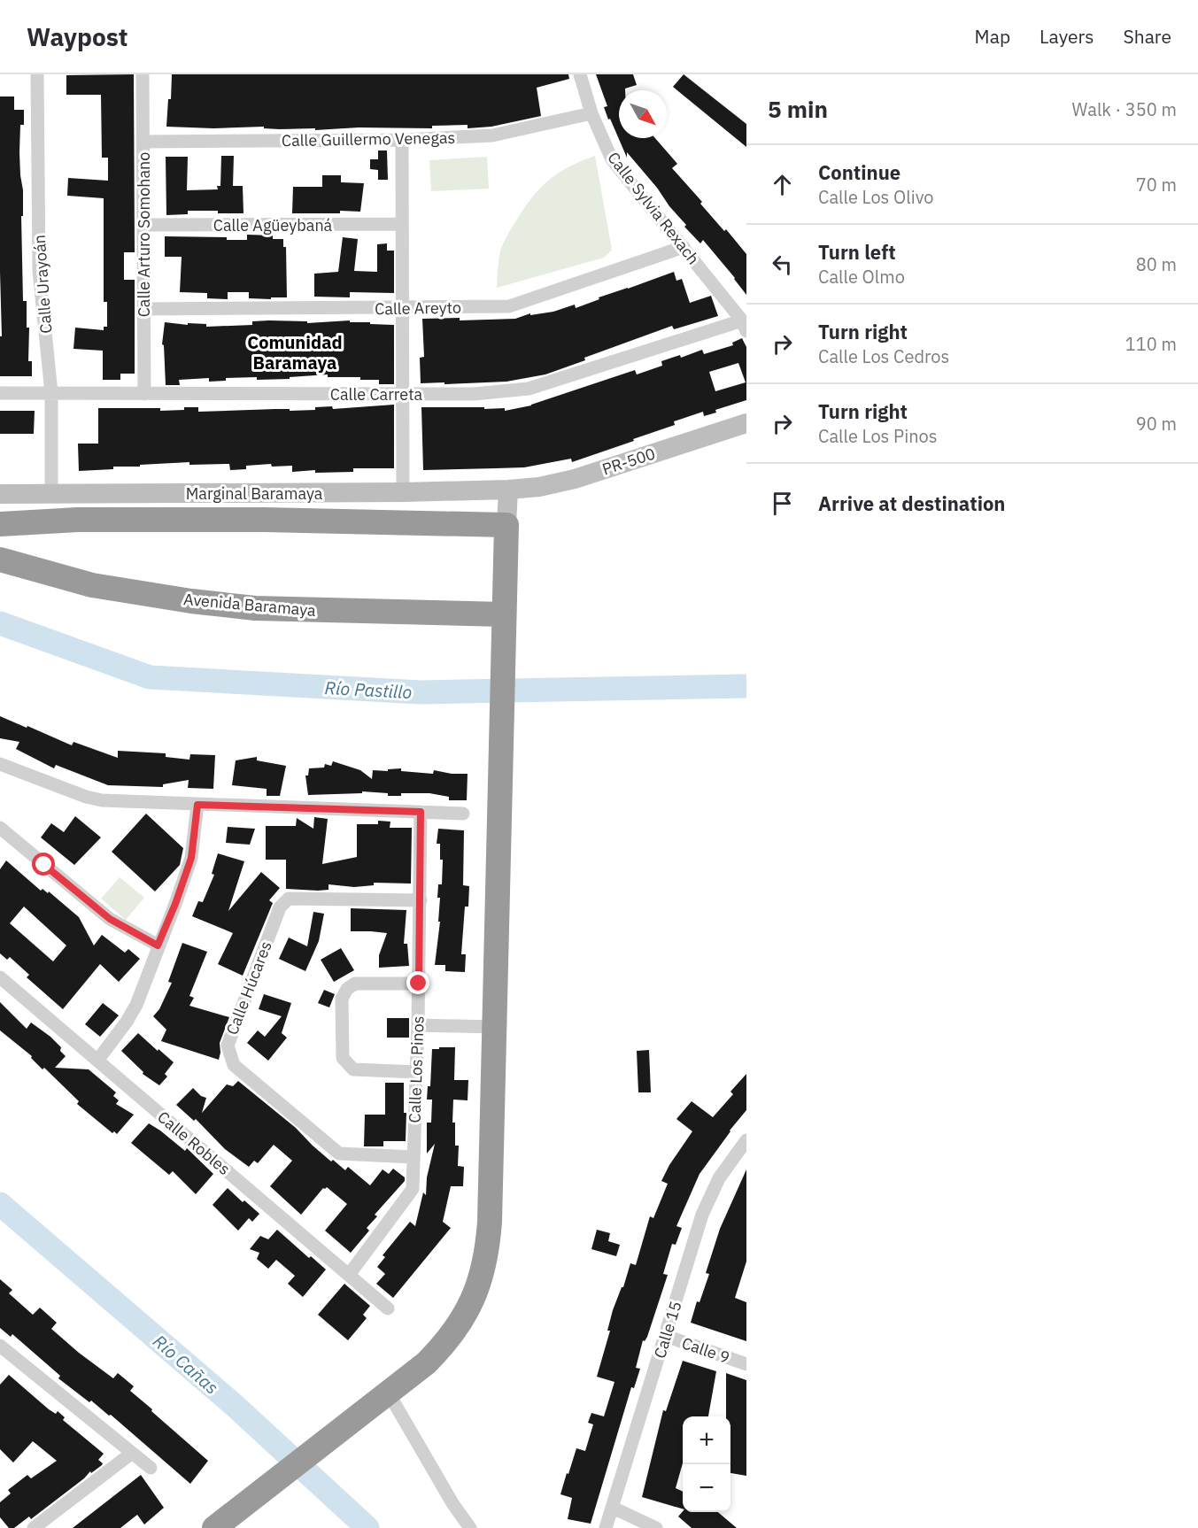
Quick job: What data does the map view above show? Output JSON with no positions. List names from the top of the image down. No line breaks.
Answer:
{"streets":{"highway":["Avenida Baramaya"],"street":["Calle Guillermo Venegas","Calle Sylvia Rexach","Calle Agüeybaná","Calle Arturo Somohano","Calle Urayoán","Calle Areyto","Calle Carreta","PR-500","Marginal Baramaya","Calle Húcares","Calle Los Pinos","Calle Robles","Calle 15","Calle 9"]},"crossings":[["Calle Guillermo Venegas","Calle Sylvia Rexach"],["Calle Guillermo Venegas","Calle Arturo Somohano"],["Calle Sylvia Rexach","Calle Areyto"],["Calle Sylvia Rexach","Calle Carreta"],["Calle Agüeybaná","Calle Arturo Somohano"],["Calle Arturo Somohano","Calle Areyto"],["Calle Arturo Somohano","Calle Carreta"],["Calle Urayoán","Calle Carreta"],["Calle Urayoán","Marginal Baramaya"],["PR-500","Marginal Baramaya"],["Calle Húcares","Calle Los Pinos"],["Calle Los Pinos","Calle Robles"],["Calle 15","Calle 9"]],"districts":["Comunidad Baramaya"],"water":["Río Pastillo","Río Cañas"],"north":"bottom right","page":{"header":"Waypost","nav":["Map","Layers","Share"],"heading":["5 min","Walk · 350 m"],"list":[["Continue","Calle Los Olivo","70 m"],["Turn left","Calle Olmo","80 m"],["Turn right","Calle Los Cedros","110 m"],["Turn right","Calle Los Pinos","90 m"],"Arrive at destination"],"map_buttons":["+","−"]}}
